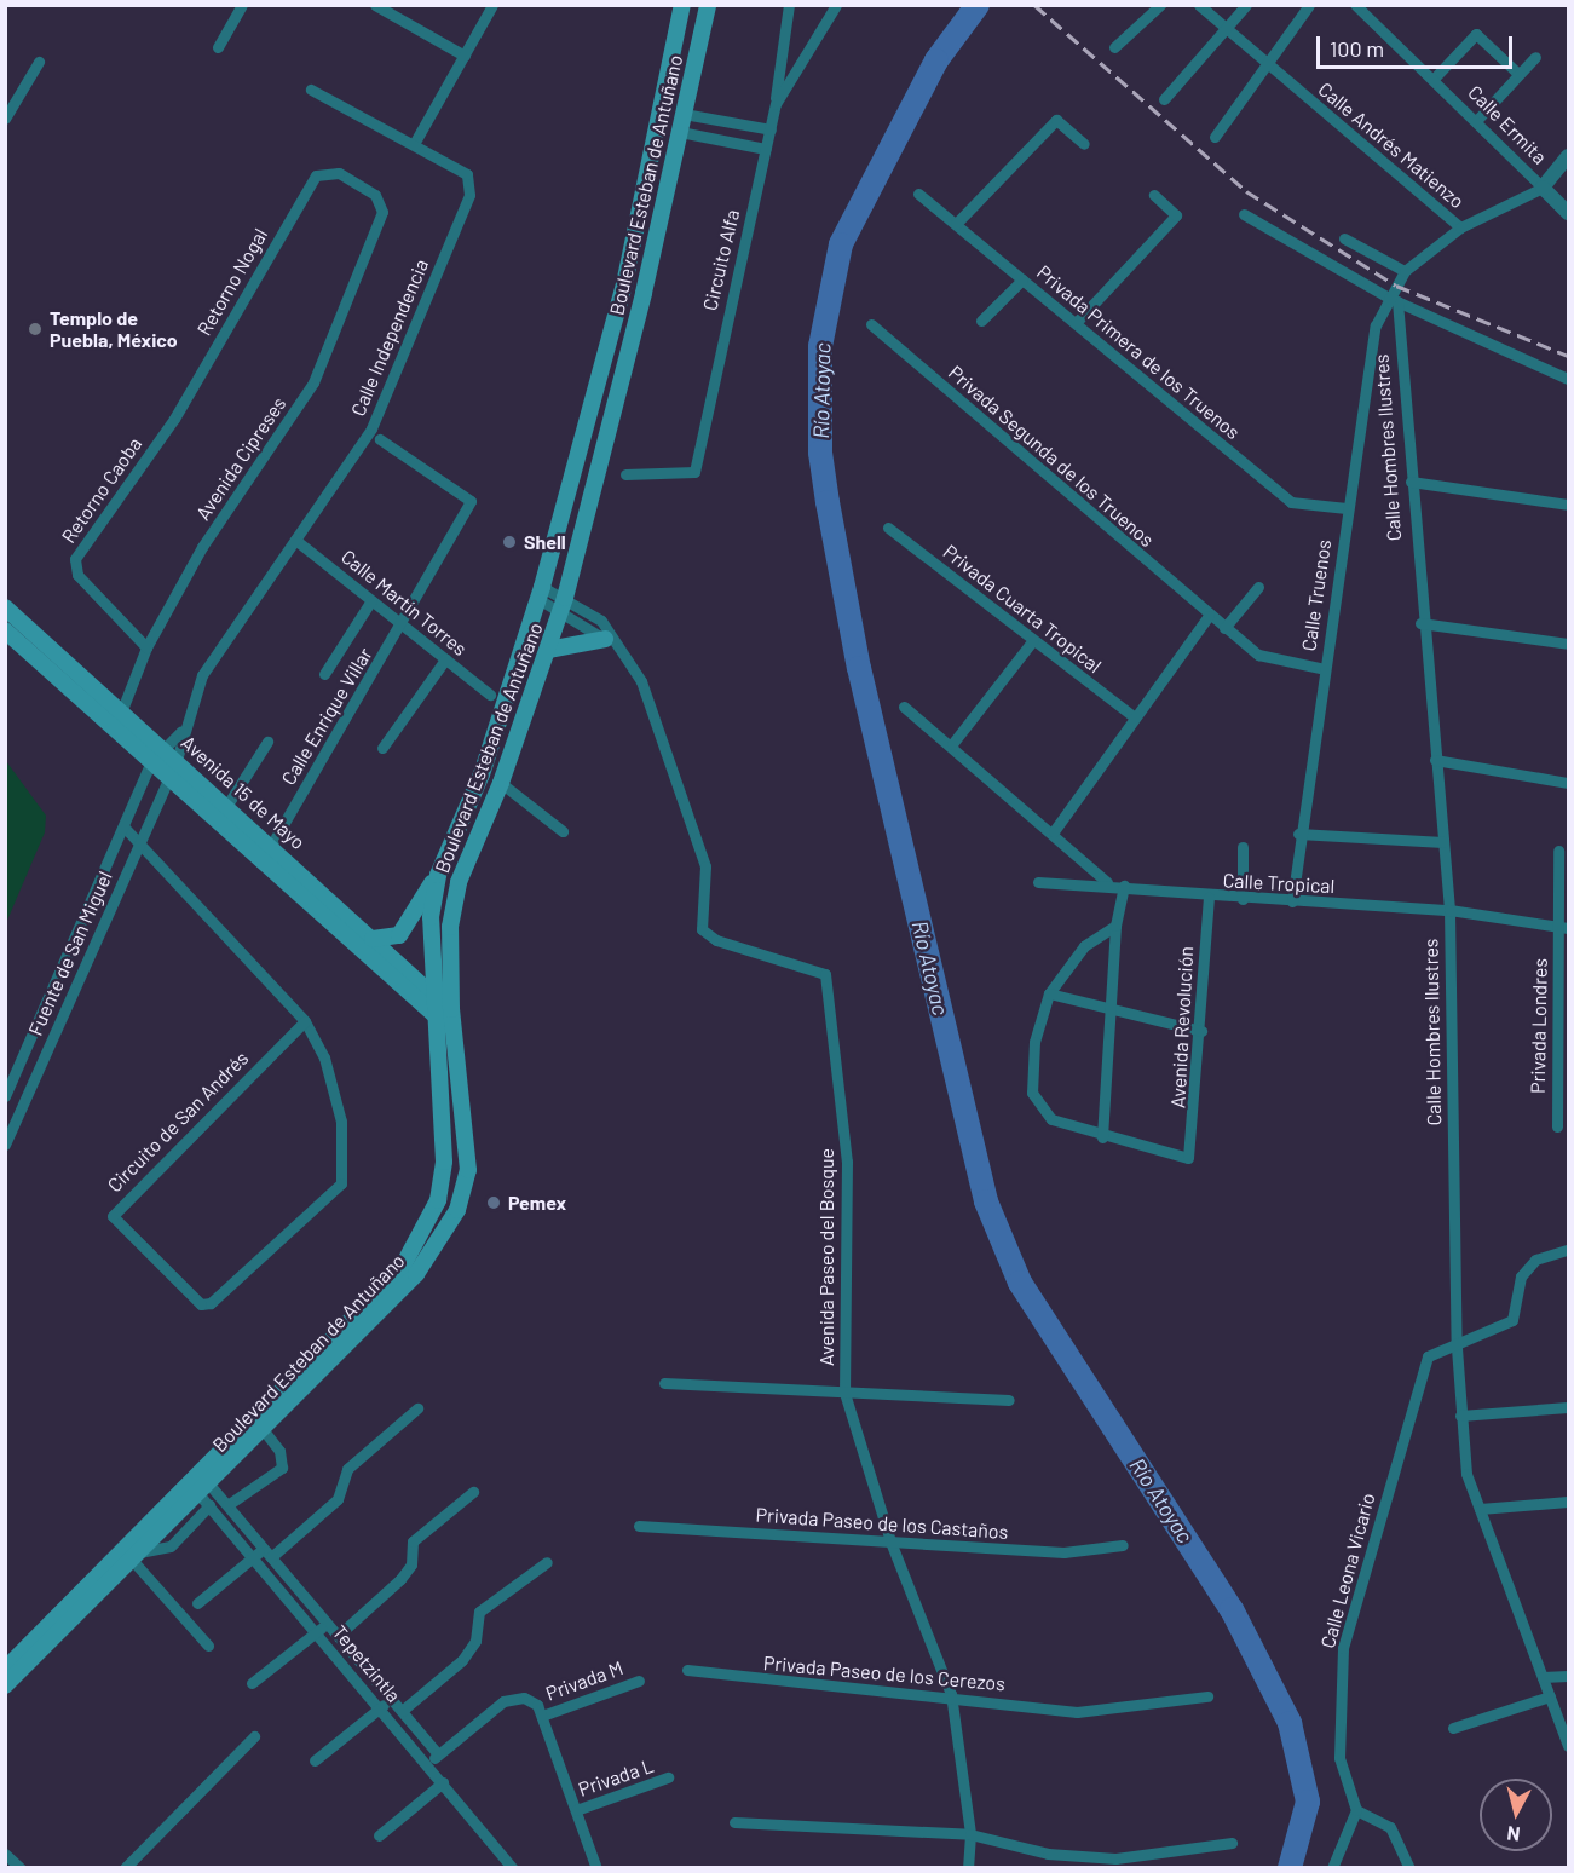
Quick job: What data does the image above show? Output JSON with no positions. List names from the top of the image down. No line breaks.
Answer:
{"streets":{"main road":["Boulevard Esteban de Antuñano","Avenida 15 de Mayo"],"street":["Calle Ermita","Calle Andrés Matienzo","Circuito Alfa","Retorno Nogal","Calle Independencia","Privada Primera de los Truenos","Calle Hombres Ilustres","Privada Segunda de los Truenos","Avenida Cipreses","Retorno Caoba","Calle Truenos","Calle Martín Torres","Privada Cuarta Tropical","Calle Enrique Villar","Calle Tropical","Fuente de San Miguel","Privada Londres","Avenida Revolución","Circuito de San Andrés","Avenida Paseo del Bosque","Privada Paseo de los Castaños","Calle Leona Vicario","Tepetzintla","Privada Paseo de los Cerezos","Privada M","Privada L"]},"crossings":[["Boulevard Esteban de Antuñano","Avenida 15 de Mayo"],["Boulevard Esteban de Antuñano","Avenida Paseo del Bosque"],["Boulevard Esteban de Antuñano","Tepetzintla"],["Retorno Nogal","Avenida Cipreses"],["Retorno Nogal","Retorno Caoba"],["Calle Independencia","Calle Martín Torres"],["Calle Independencia","Avenida 15 de Mayo"],["Calle Independencia","Fuente de San Miguel"],["Privada Primera de los Truenos","Calle Truenos"],["Calle Hombres Ilustres","Calle Truenos"],["Calle Hombres Ilustres","Calle Tropical"],["Calle Hombres Ilustres","Calle Leona Vicario"],["Privada Segunda de los Truenos","Calle Truenos"],["Avenida Cipreses","Retorno Caoba"],["Avenida Cipreses","Avenida 15 de Mayo"],["Calle Truenos","Calle Tropical"],["Calle Martín Torres","Calle Enrique Villar"],["Calle Enrique Villar","Avenida 15 de Mayo"],["Avenida 15 de Mayo","Fuente de San Miguel"],["Calle Tropical","Privada Londres"],["Calle Tropical","Avenida Revolución"],["Fuente de San Miguel","Circuito de San Andrés"],["Avenida Paseo del Bosque","Privada Paseo de los Castaños"],["Avenida Paseo del Bosque","Privada Paseo de los Cerezos"]],"water":["Río Atoyac"],"places":["Templo de Puebla, México","Shell","Pemex"],"scale_bar":"100 m","north":"bottom"}
